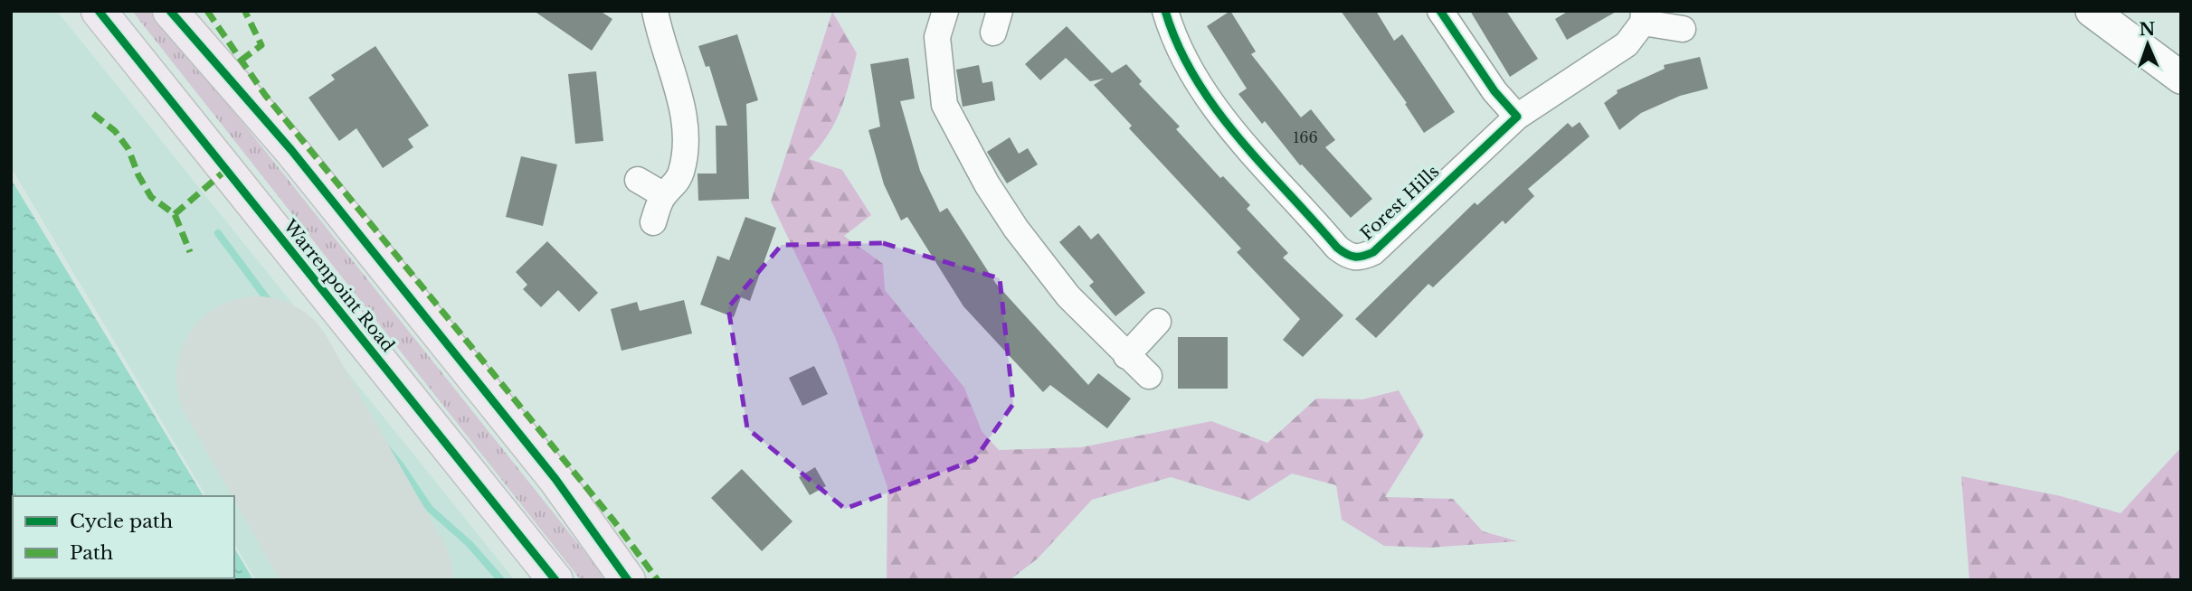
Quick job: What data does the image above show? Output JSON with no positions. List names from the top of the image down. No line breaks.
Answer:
{"streets":{"highway":["Warrenpoint Road"],"street":["Forest Hills"]},"house_numbers":["166"],"legend":["Cycle path","Path"],"north":"top"}
